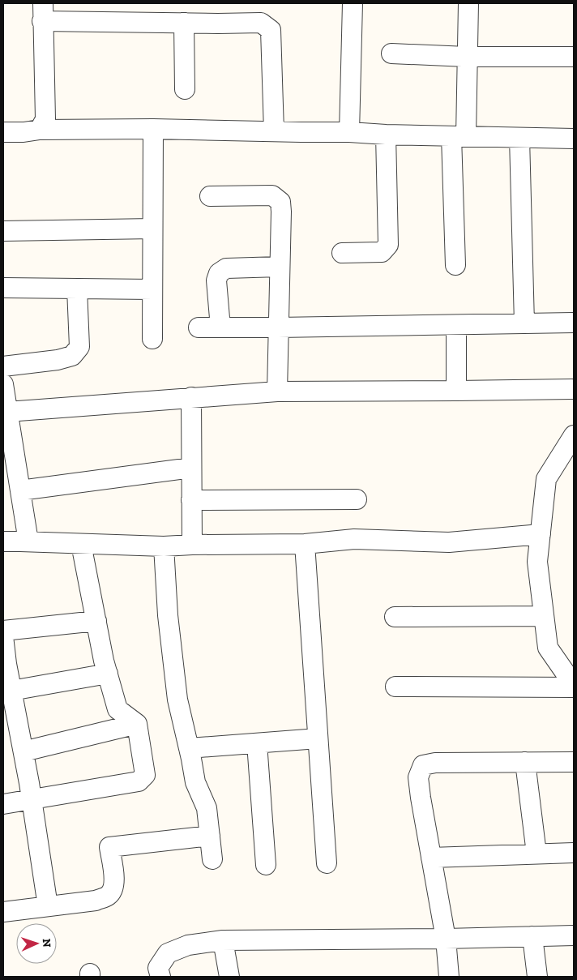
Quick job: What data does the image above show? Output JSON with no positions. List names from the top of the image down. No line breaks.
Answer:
{"north":"right"}
